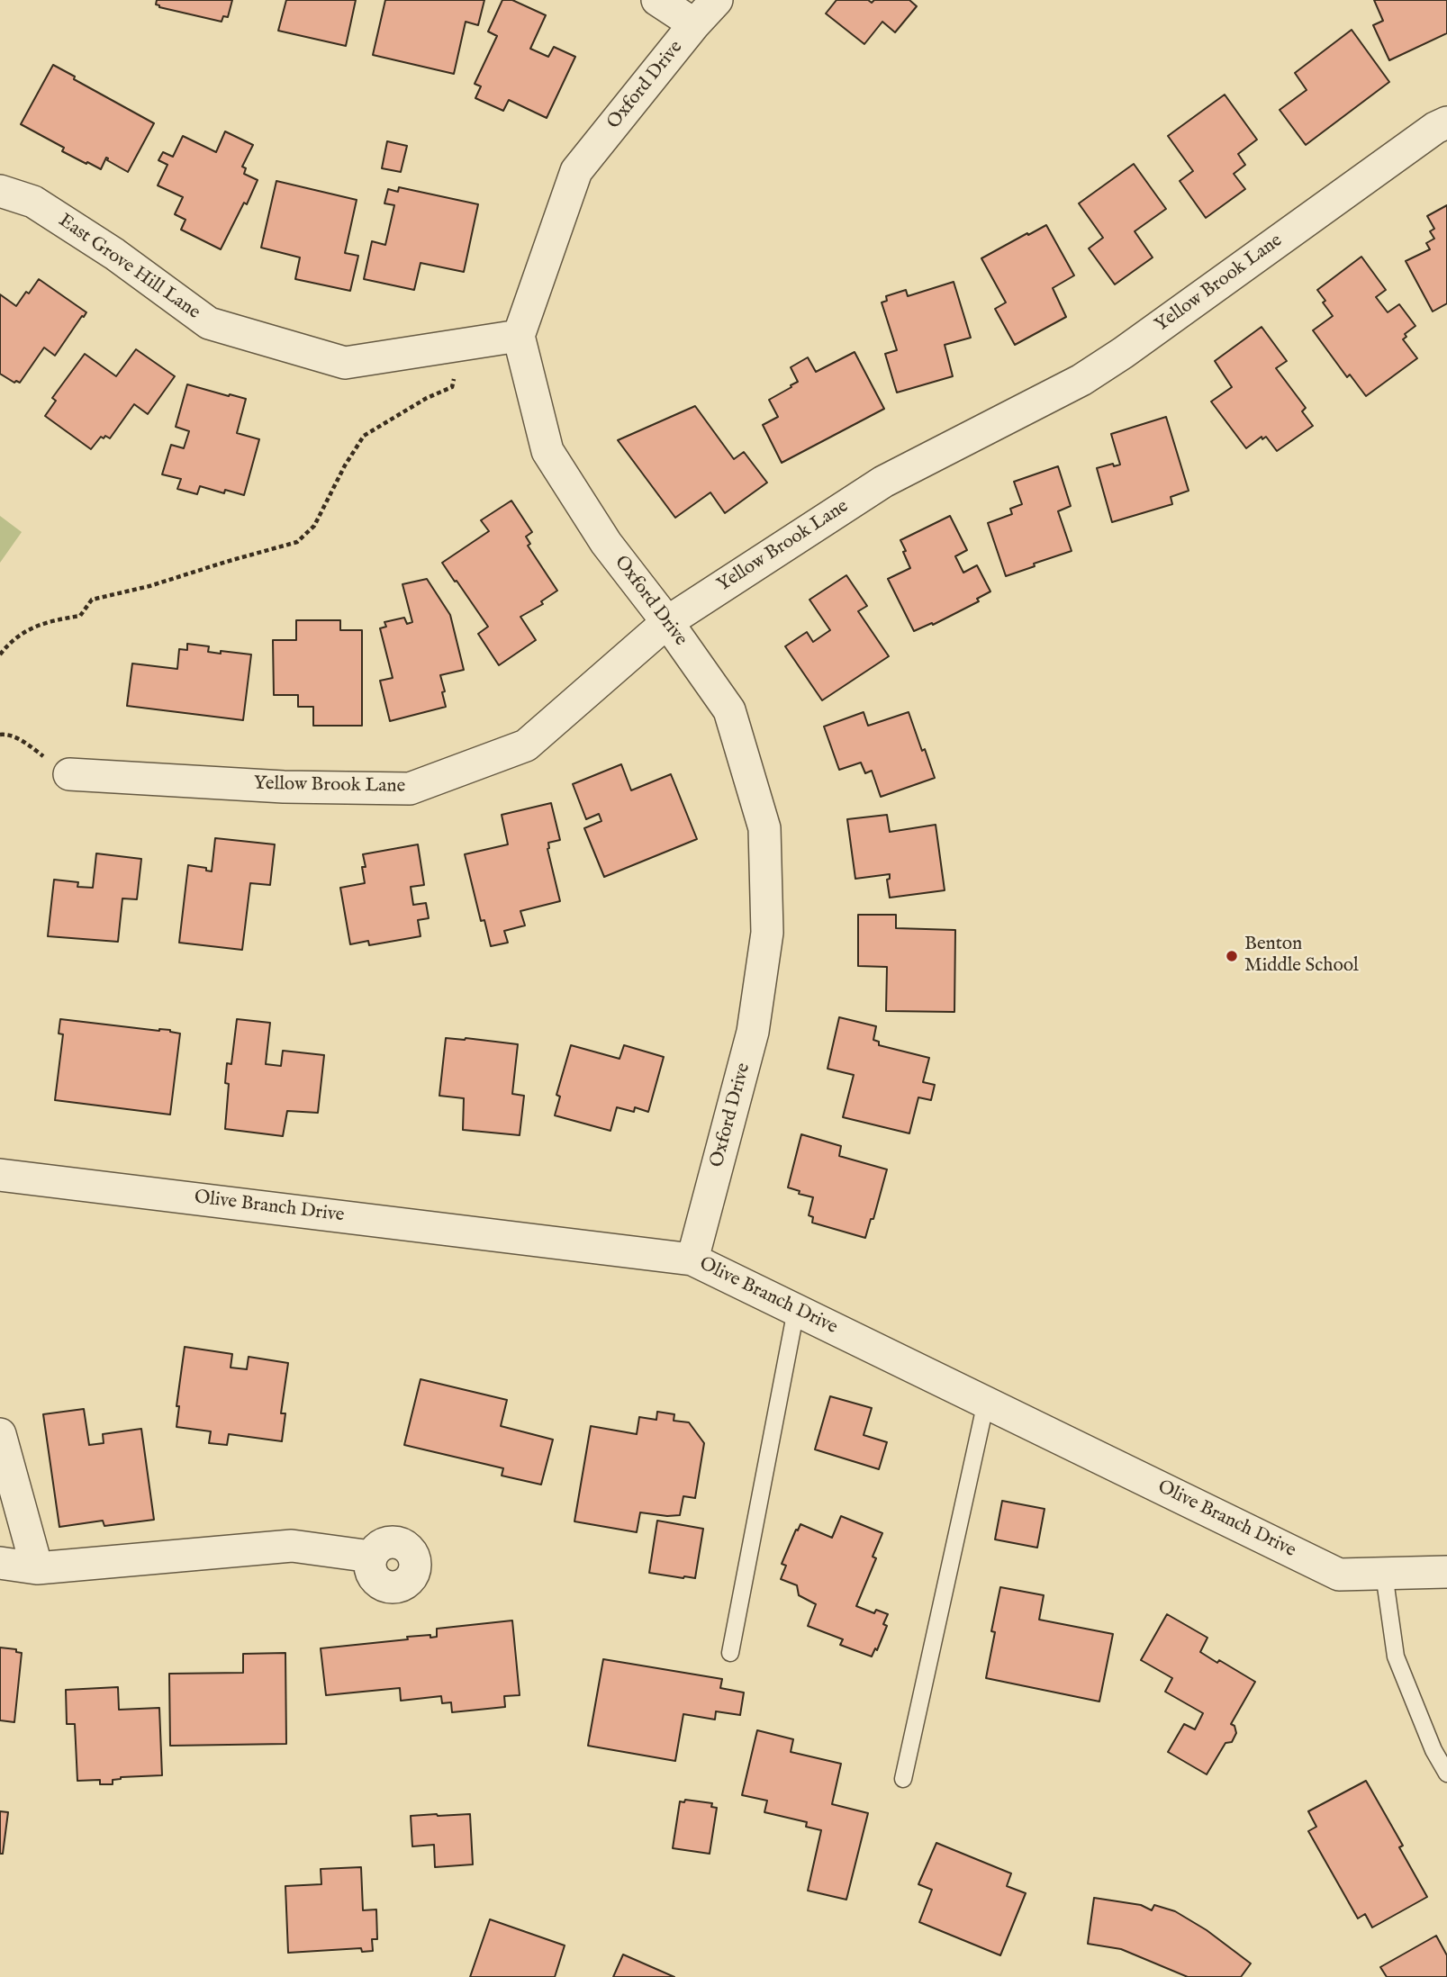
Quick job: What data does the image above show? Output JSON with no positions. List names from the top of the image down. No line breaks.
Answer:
{"streets":{"street":["Oxford Drive","East Grove Hill Lane","Yellow Brook Lane","Olive Branch Drive"]},"crossings":[["Oxford Drive","East Grove Hill Lane"],["Oxford Drive","Yellow Brook Lane"],["Oxford Drive","Olive Branch Drive"]],"places":["Benton Middle School"]}
